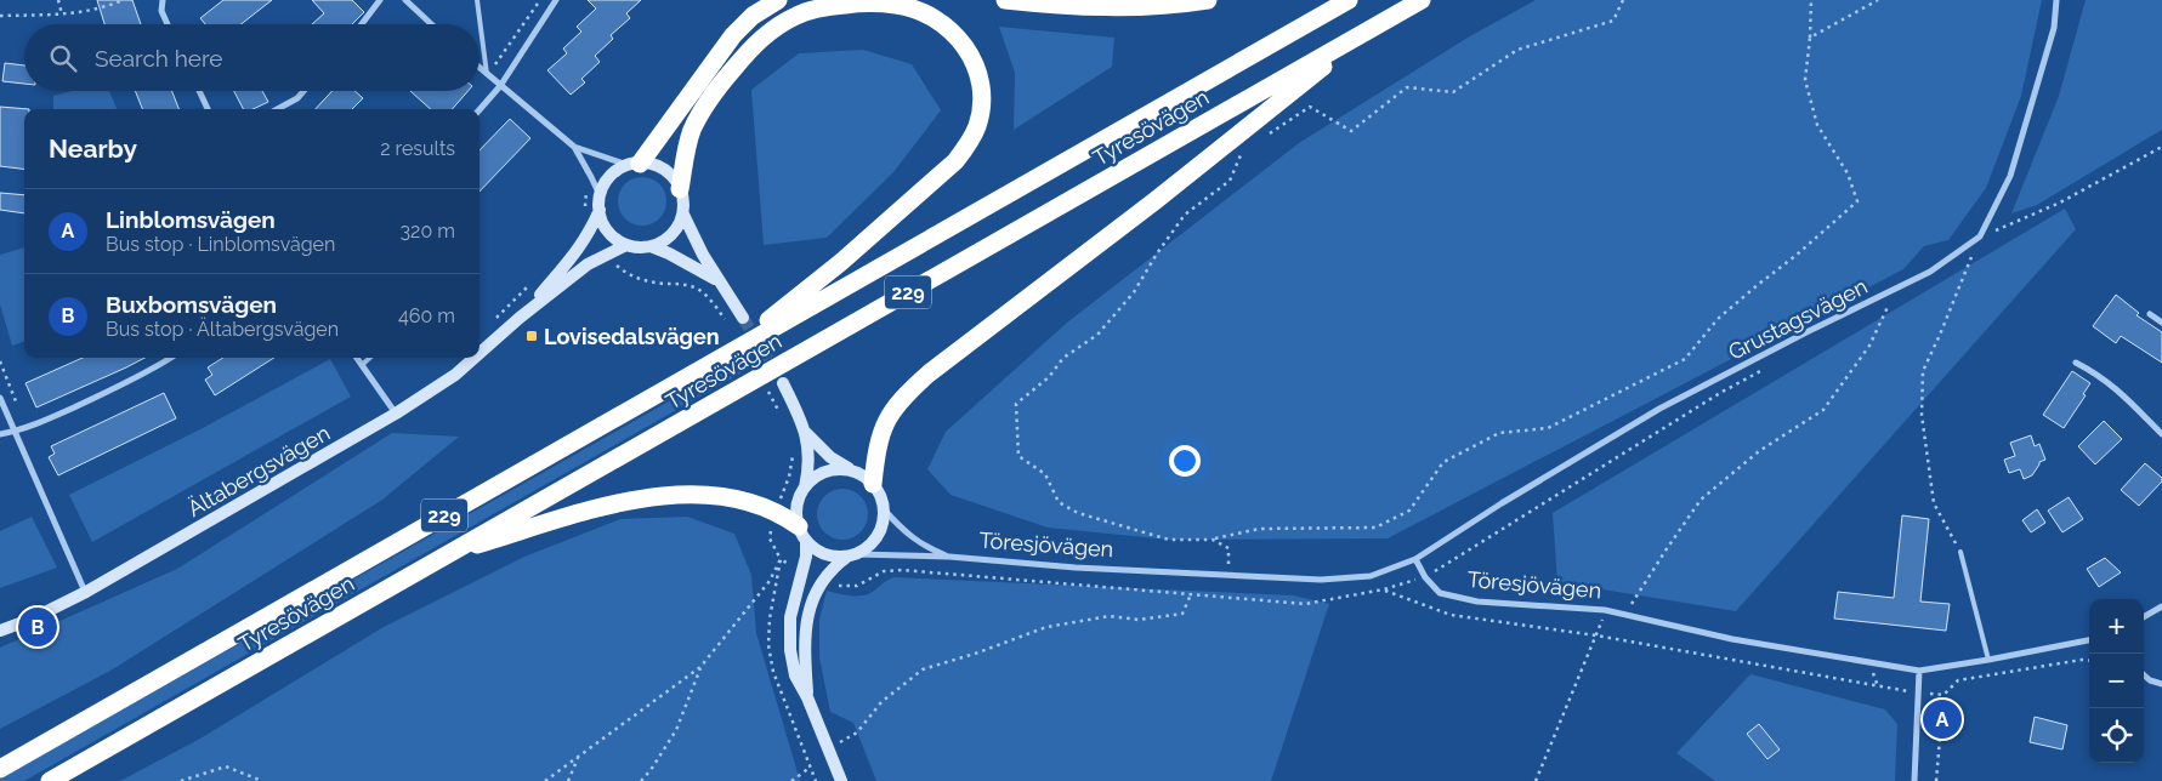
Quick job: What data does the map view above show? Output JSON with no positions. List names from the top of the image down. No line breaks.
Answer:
{"streets":{"highway":["Tyresövägen","229"],"street":["Grustagsvägen","Ältabergsvägen","Töresjövägen"]},"crossings":[["Grustagsvägen","Töresjövägen"]],"places":{"transit":["Lovisedalsvägen"]},"page":{"search":"Search here","heading":["Nearby","2 results"],"list":[{"mark":"A","name":"Linblomsvägen","note":"Bus stop · Linblomsvägen","value":"320 m"},{"mark":"B","name":"Buxbomsvägen","note":"Bus stop · Ältabergsvägen","value":"460 m"}],"map_buttons":["+","−"],"pins":["B","A"]}}
